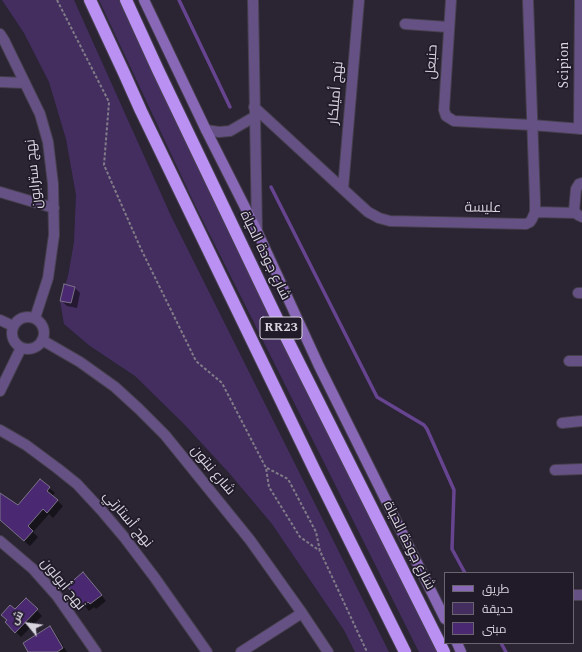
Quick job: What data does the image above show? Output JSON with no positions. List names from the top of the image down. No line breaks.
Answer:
{"streets":{"highway":["شارع جودة الحياة","RR23"],"street":["حنبعل","Scipion","نهج أميلكار","نهج سترابون","عليسة","شارع نبتون","نهج أستارتي","نهج أبولون"]},"crossings":[["نهج أميلكار","عليسة"],["نهج سترابون","شارع نبتون"]],"legend":["طريق","حديقة","مبنى"],"north":"top left"}
